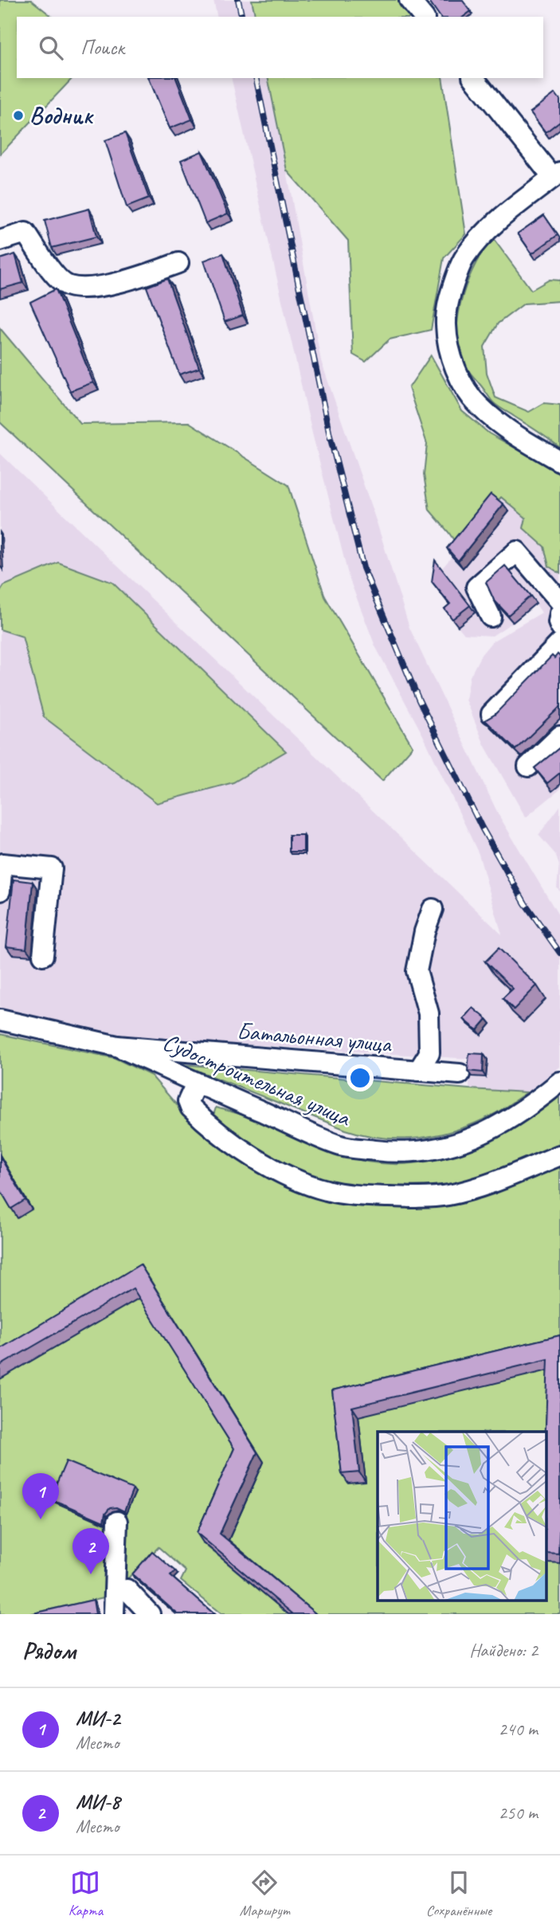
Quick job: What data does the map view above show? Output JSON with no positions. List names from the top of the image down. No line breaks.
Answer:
{"streets":{"street":["Батальонная улица","Судостроительная улица"]},"crossings":[["Батальонная улица","Судостроительная улица"]],"places":["Водник"],"page":{"search":"Поиск","pins":["1","2"],"heading":["Рядом","Найдено: 2"],"list":[{"mark":"1","name":"МИ-2","note":"Место","value":"240 m"},{"mark":"2","name":"МИ-8","note":"Место","value":"250 m"}],"nav":["Карта","Маршрут","Сохранённые"]}}
